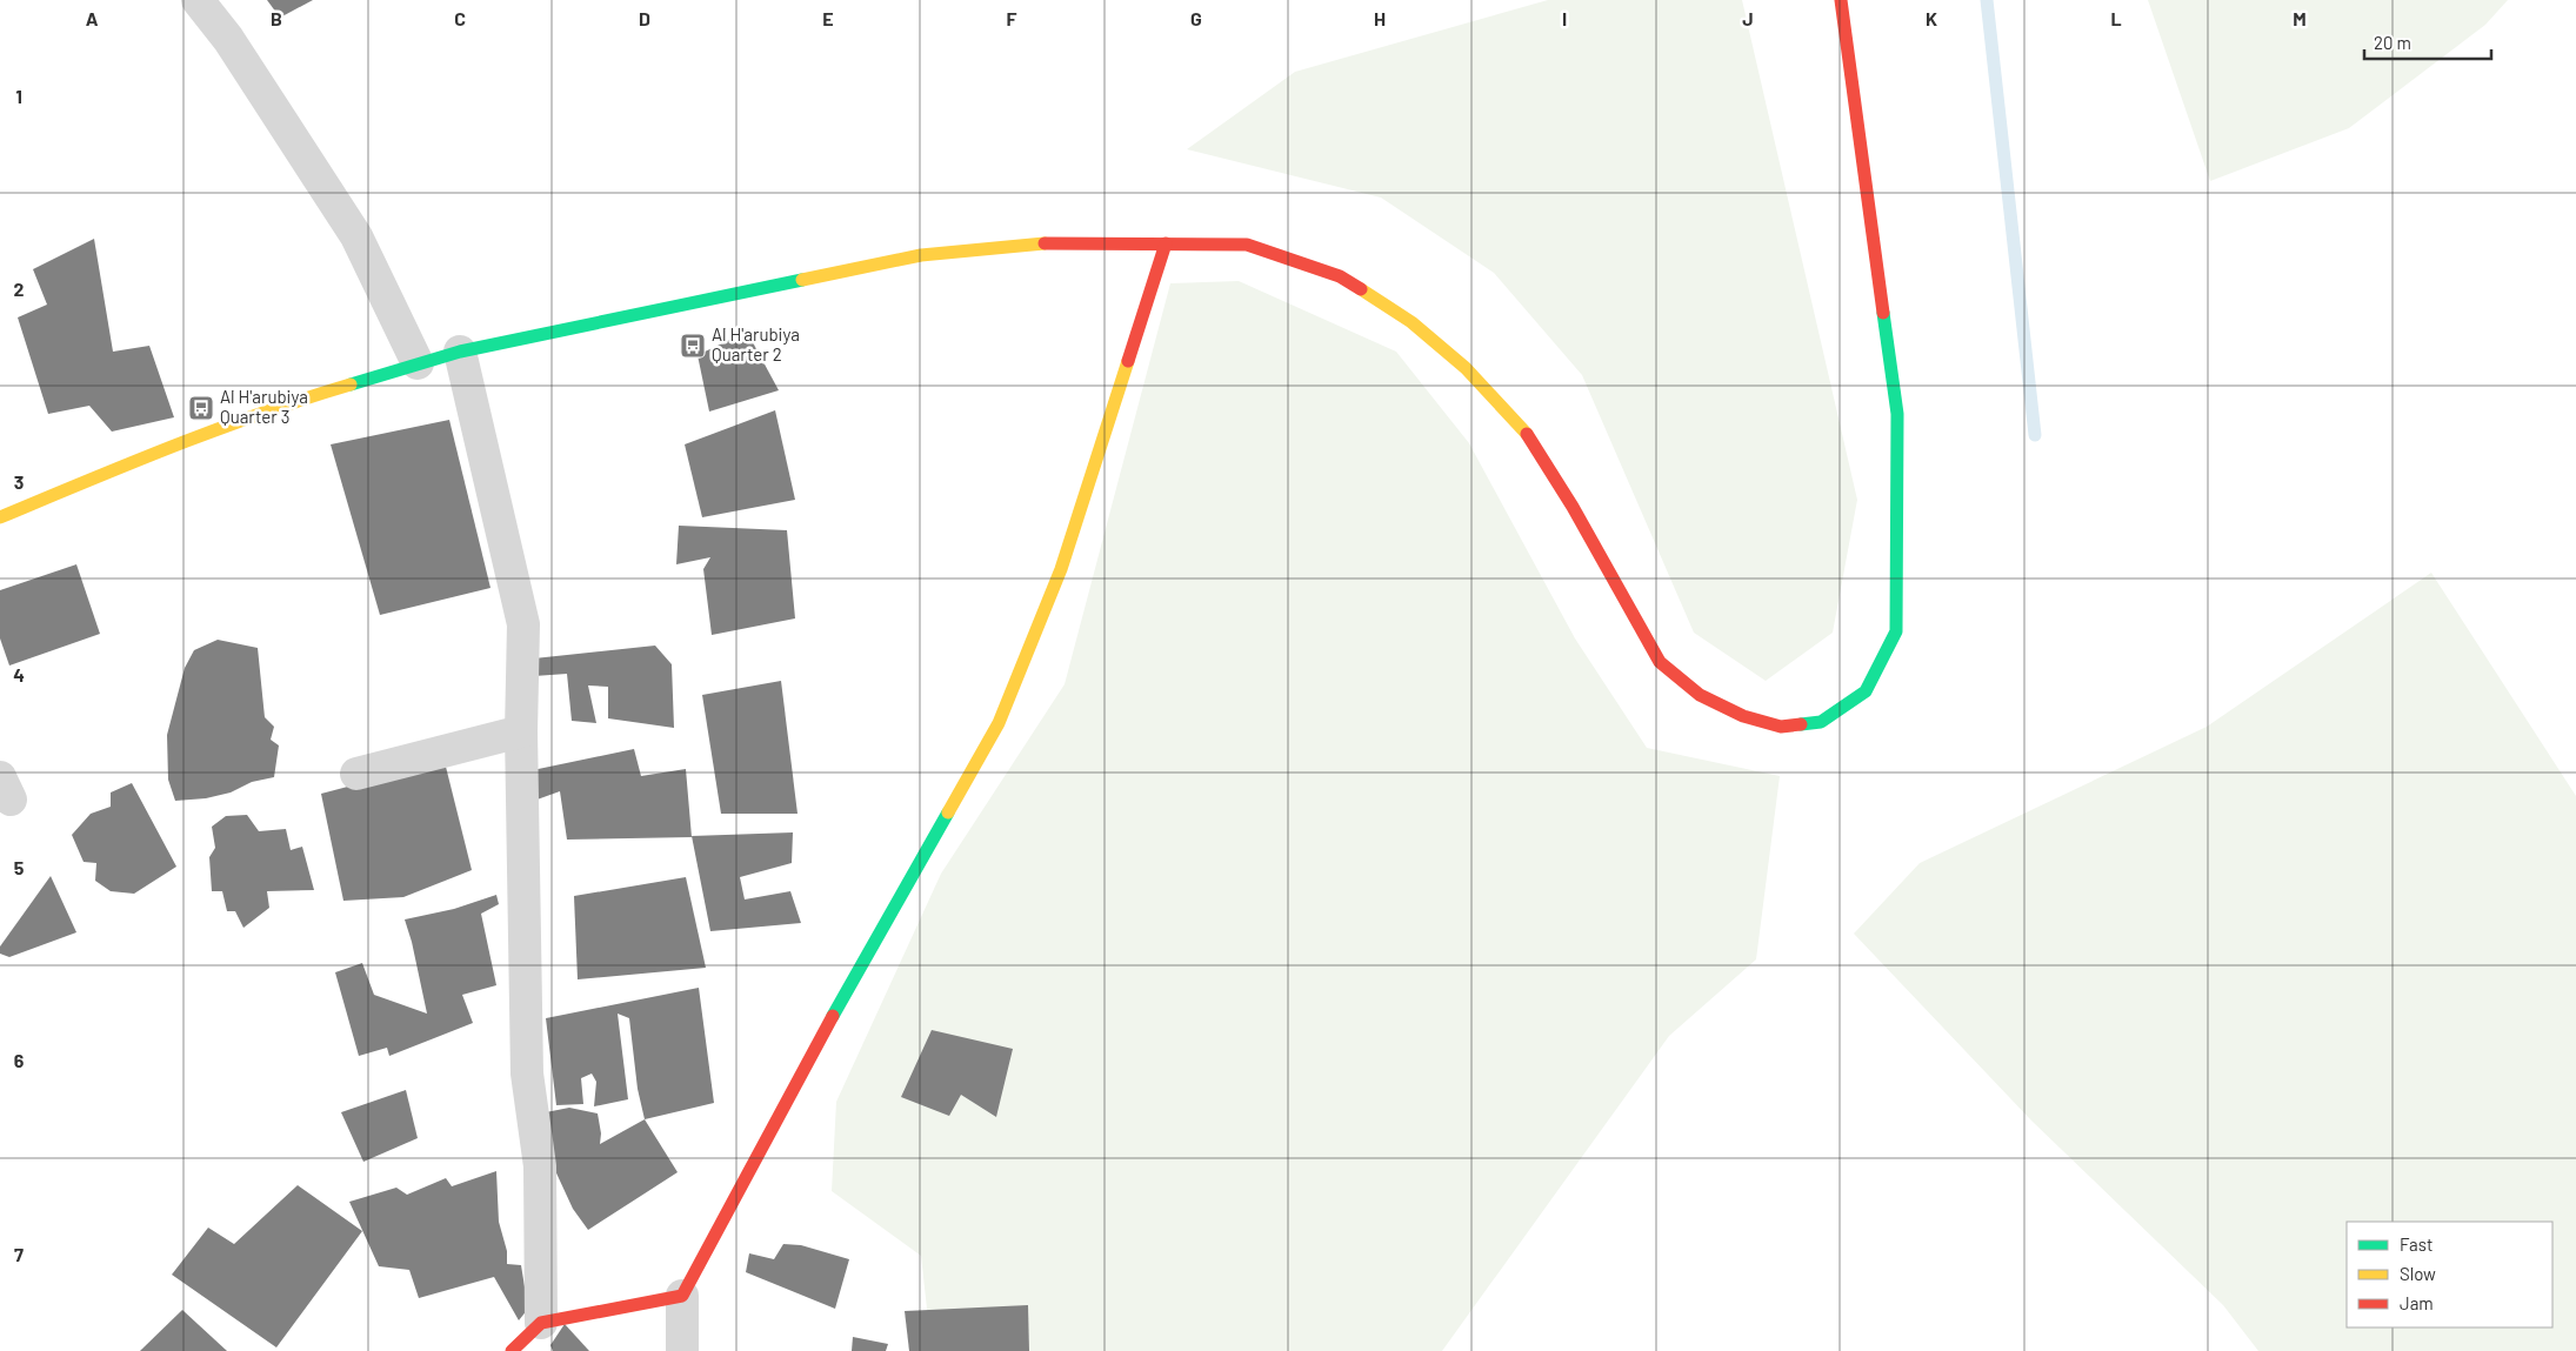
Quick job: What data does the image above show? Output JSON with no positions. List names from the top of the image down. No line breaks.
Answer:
{"places":{"bus stop":["Al H'arubiya Quarter 2","Al H'arubiya Quarter 3"]},"legend":["Fast","Slow","Jam"],"scale_bar":"20 m","grid":{"columns":["A","B","C","D","E","F","G","H","I","J","K","L","M"],"rows":["1","2","3","4","5","6","7"]}}
